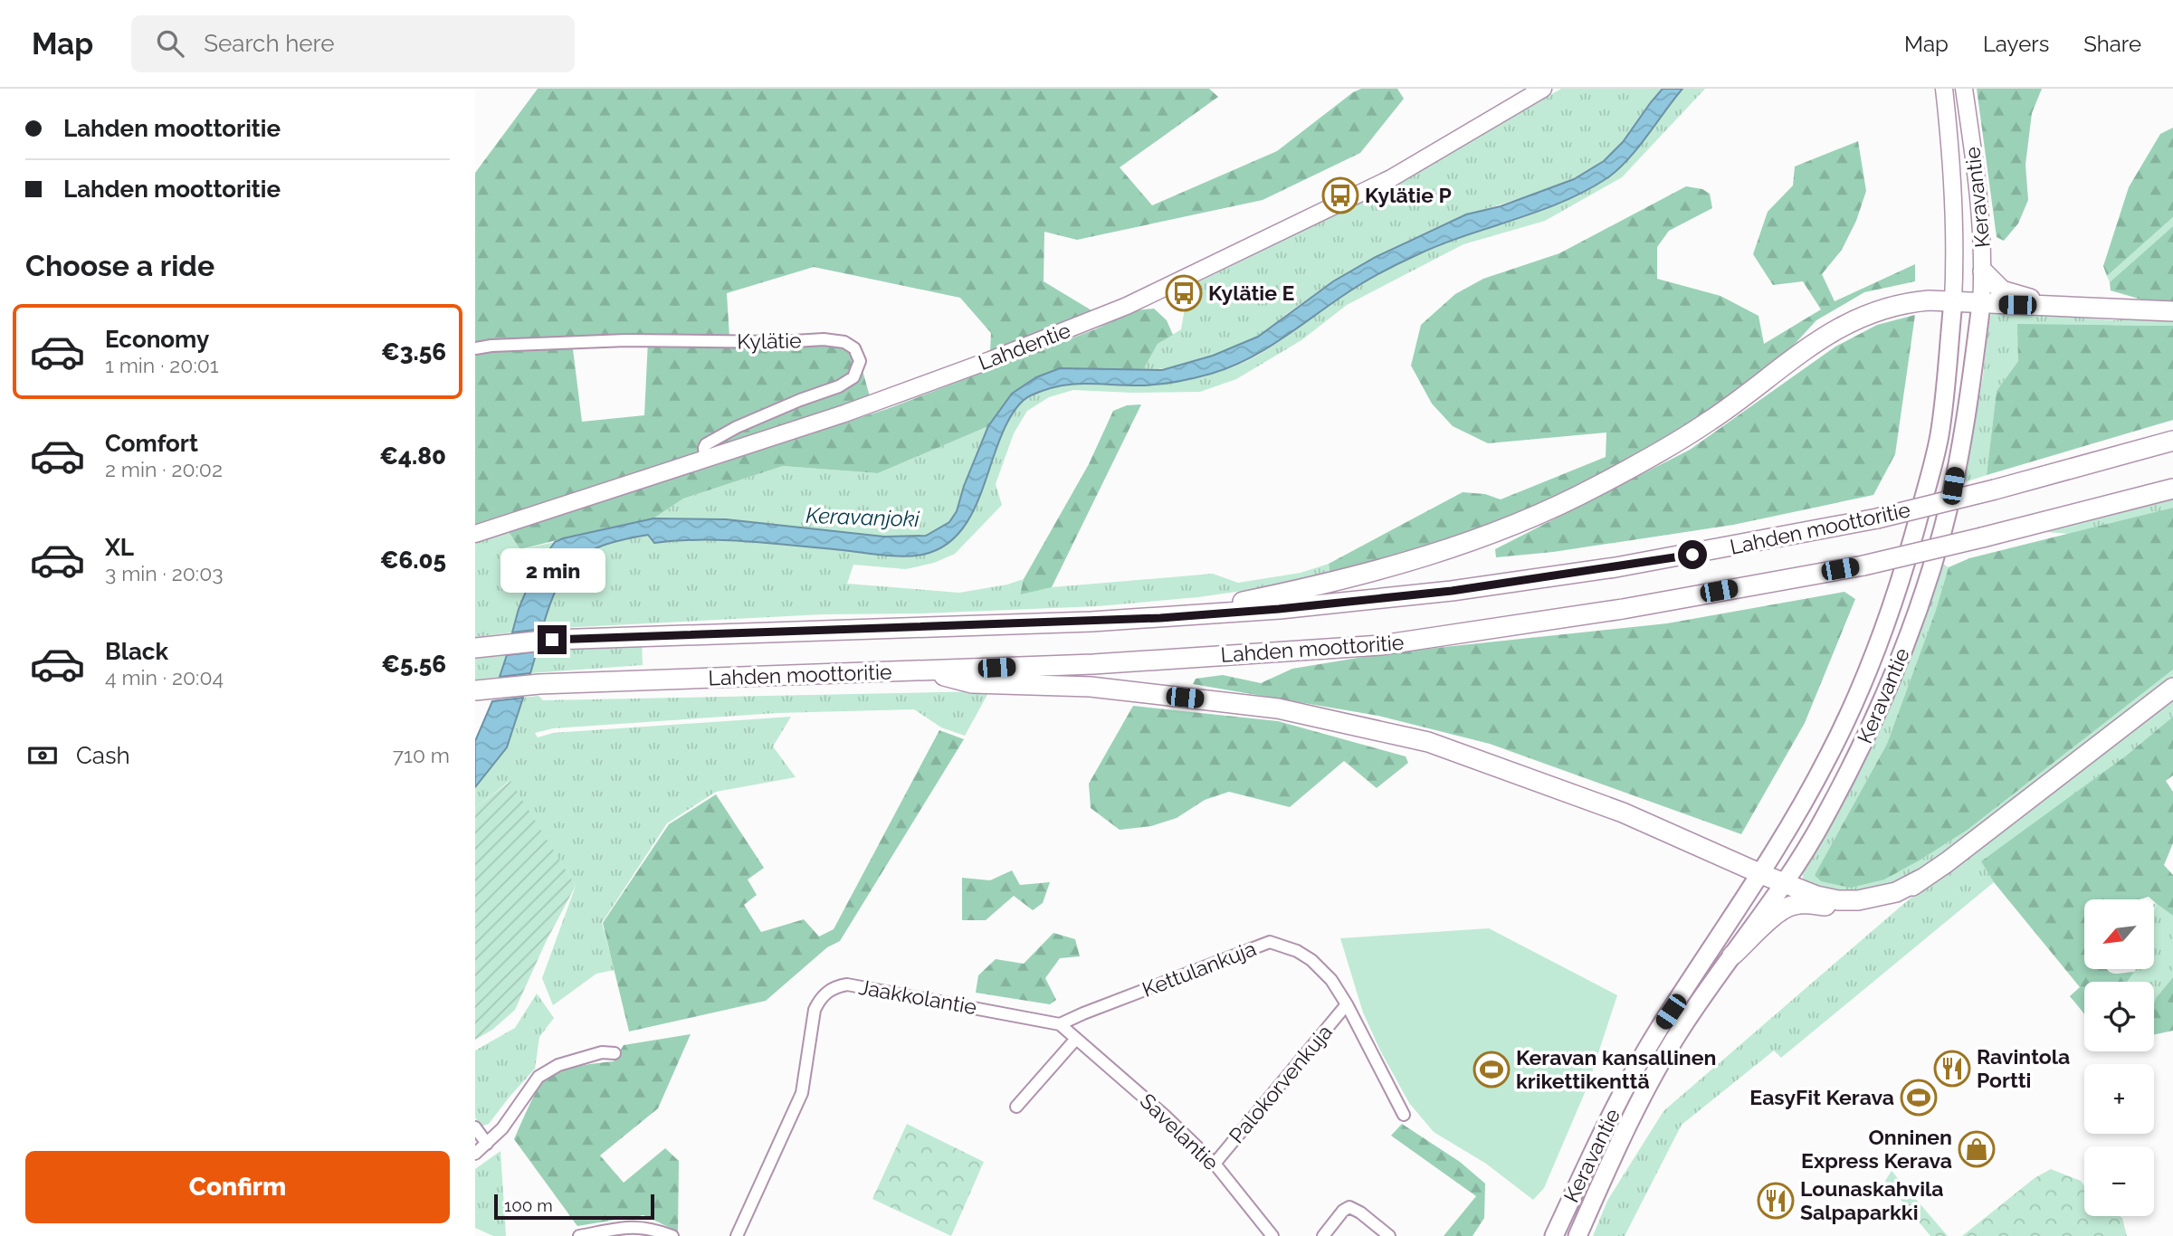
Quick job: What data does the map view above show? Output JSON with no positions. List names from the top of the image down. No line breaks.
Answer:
{"streets":{"highway":["Lahden moottoritie"],"main road":["Keravantie","Lahdentie"],"street":["Kylätie","Kettulankuja","Jaakkolantie","Palokorvenkuja","Savelantie"]},"crossings":[["Kylätie","Lahdentie"],["Kettulankuja","Jaakkolantie"],["Kettulankuja","Palokorvenkuja"],["Palokorvenkuja","Savelantie"]],"water":["Keravanjoki"],"places":{"bus stop":["Kylätie P","Kylätie E"],"restaurant":["Ravintola Portti","Lounaskahvila Salpaparkki"],"sports":["Keravan kansallinen krikettikenttä","EasyFit Kerava"],"shop":["Onninen Express Kerava"]},"scale_bar":"100 m","north":"bottom left","page":{"header":"Map","search":"Search here","nav":["Map","Layers","Share"],"banner":["Lahden moottoritie","Lahden moottoritie"],"heading":"Choose a ride","list":[{"name":"Economy","note":"1 min · 20:01","value":"€3.56"},{"name":"Comfort","note":"2 min · 20:02","value":"€4.80"},{"name":"XL","note":"3 min · 20:03","value":"€6.05"},{"name":"Black","note":"4 min · 20:04","value":"€5.56"}],"bubble":"2 min","pay":["Cash","710 m"],"map_buttons":["+","−"],"buttons":"Confirm","scale":"100 m"}}
